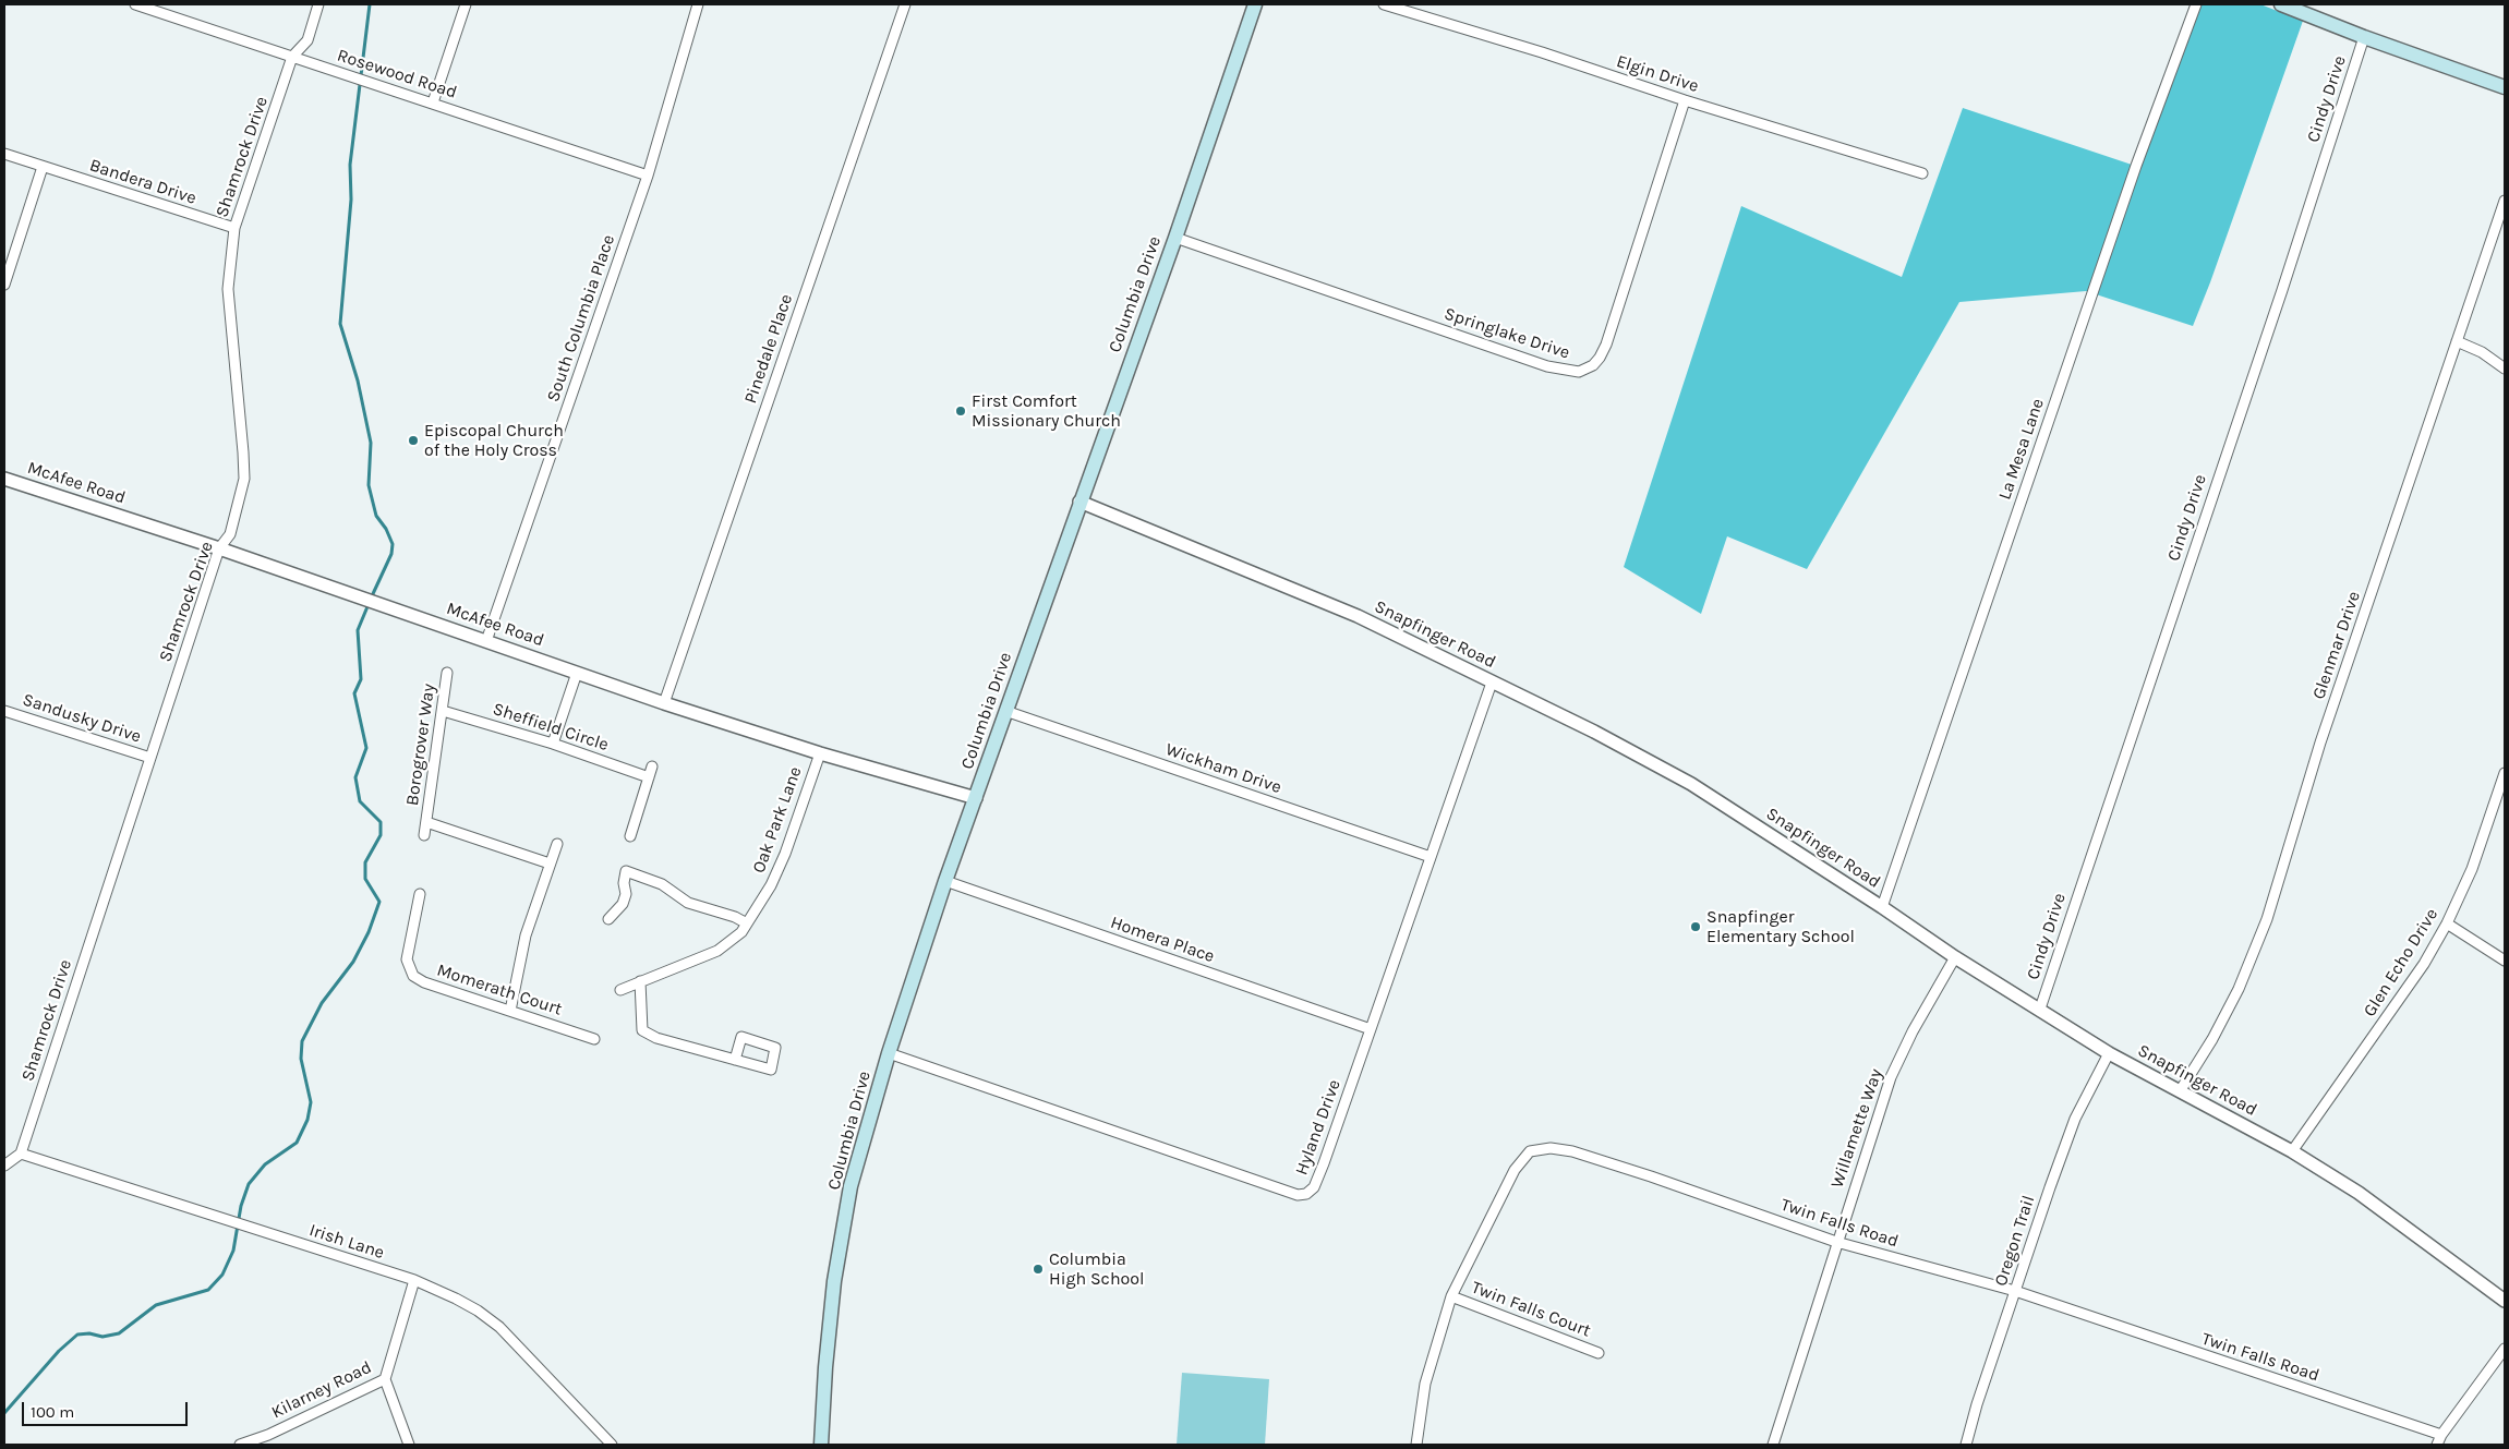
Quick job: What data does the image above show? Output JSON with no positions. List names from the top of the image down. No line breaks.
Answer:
{"streets":{"main road":["Columbia Drive"],"street":["Rosewood Road","Elgin Drive","Cindy Drive","Shamrock Drive","Bandera Drive","South Columbia Place","Springlake Drive","Pinedale Place","La Mesa Lane","McAfee Road","Snapfinger Road","Glenmar Drive","Sandusky Drive","Sheffield Circle","Borogrover Way","Wickham Drive","Oak Park Lane","Homera Place","Glen Echo Drive","Momerath Court","Hyland Drive","Willamette Way","Twin Falls Road","Oregon Trail","Irish Lane","Twin Falls Court","Kilarney Road"]},"crossings":[["Rosewood Road","Shamrock Drive"],["Rosewood Road","South Columbia Place"],["Elgin Drive","Springlake Drive"],["Cindy Drive","Snapfinger Road"],["Shamrock Drive","Bandera Drive"],["Shamrock Drive","McAfee Road"],["Shamrock Drive","Sandusky Drive"],["Shamrock Drive","Irish Lane"],["Columbia Drive","Springlake Drive"],["Columbia Drive","McAfee Road"],["Columbia Drive","Snapfinger Road"],["Columbia Drive","Wickham Drive"],["Columbia Drive","Homera Place"],["Columbia Drive","Hyland Drive"],["South Columbia Place","McAfee Road"],["Pinedale Place","McAfee Road"],["La Mesa Lane","Snapfinger Road"],["McAfee Road","Oak Park Lane"],["Snapfinger Road","Glenmar Drive"],["Snapfinger Road","Glen Echo Drive"],["Snapfinger Road","Hyland Drive"],["Snapfinger Road","Willamette Way"],["Snapfinger Road","Oregon Trail"],["Sheffield Circle","Borogrover Way"],["Wickham Drive","Hyland Drive"],["Homera Place","Hyland Drive"],["Willamette Way","Twin Falls Road"],["Twin Falls Road","Oregon Trail"],["Twin Falls Road","Twin Falls Court"],["Irish Lane","Kilarney Road"]],"places":["First Comfort Missionary Church","Episcopal Church of the Holy Cross","Snapfinger Elementary School","Columbia High School"],"scale_bar":"100 m"}
